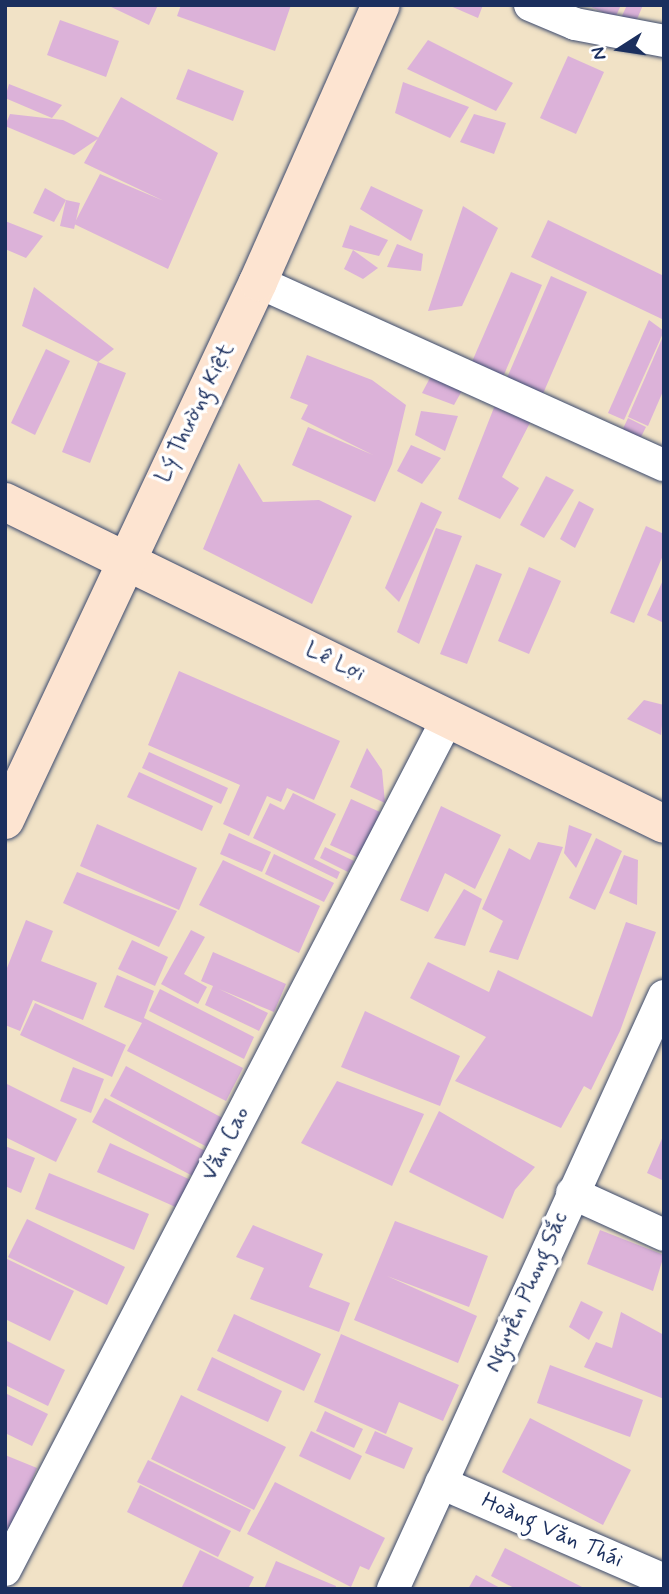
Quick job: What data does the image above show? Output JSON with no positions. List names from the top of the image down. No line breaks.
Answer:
{"streets":{"street":["Lý Thường Kiệt","Lê Lợi","Văn Cao","Nguyễn Phong Sắc","Hoàng Văn Thái"]},"crossings":[["Lý Thường Kiệt","Lê Lợi"],["Lê Lợi","Văn Cao"],["Nguyễn Phong Sắc","Hoàng Văn Thái"]],"north":"left"}
